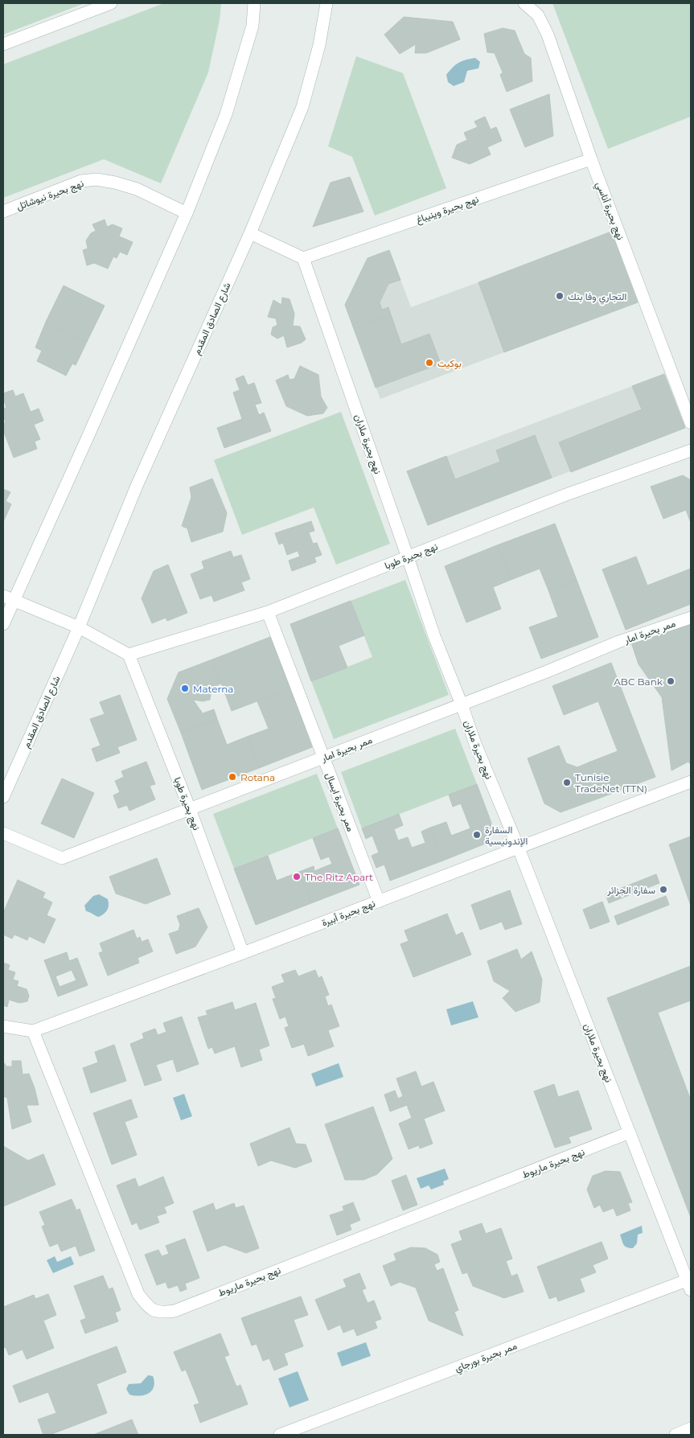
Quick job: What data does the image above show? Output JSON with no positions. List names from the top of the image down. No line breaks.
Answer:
{"streets":{"street":["نهج بحيرة نيوشاتل","نهج بحيرة وينيباغ","نهج بحيرة أناسي","شارع الصادق المقدم","نهج بحيرة ملاران","نهج بحيرة طوبا","ممر بحيرة امار","ممر بحيرة ايسال","نهج بحيرة أبيرة","نهج بحيرة ماريوط","ممر بحيرة بورجاي"]},"crossings":[["نهج بحيرة وينيباغ","نهج بحيرة أناسي"],["نهج بحيرة وينيباغ","نهج بحيرة ملاران"],["نهج بحيرة ملاران","نهج بحيرة طوبا"],["نهج بحيرة ملاران","ممر بحيرة امار"],["نهج بحيرة ملاران","نهج بحيرة أبيرة"],["نهج بحيرة ملاران","نهج بحيرة ماريوط"],["نهج بحيرة ملاران","ممر بحيرة بورجاي"],["نهج بحيرة طوبا","ممر بحيرة امار"],["نهج بحيرة طوبا","ممر بحيرة ايسال"],["نهج بحيرة طوبا","نهج بحيرة أبيرة"],["ممر بحيرة امار","ممر بحيرة ايسال"],["ممر بحيرة ايسال","نهج بحيرة أبيرة"],["نهج بحيرة أبيرة","نهج بحيرة ماريوط"]],"places":["التجاري وفا بنك","بوكيت","ABC Bank","Materna","Rotana","Tunisie TradeNet (TTN)","السفارة الإندونيسية","The Ritz Apart","سفارة الجزائر"]}
